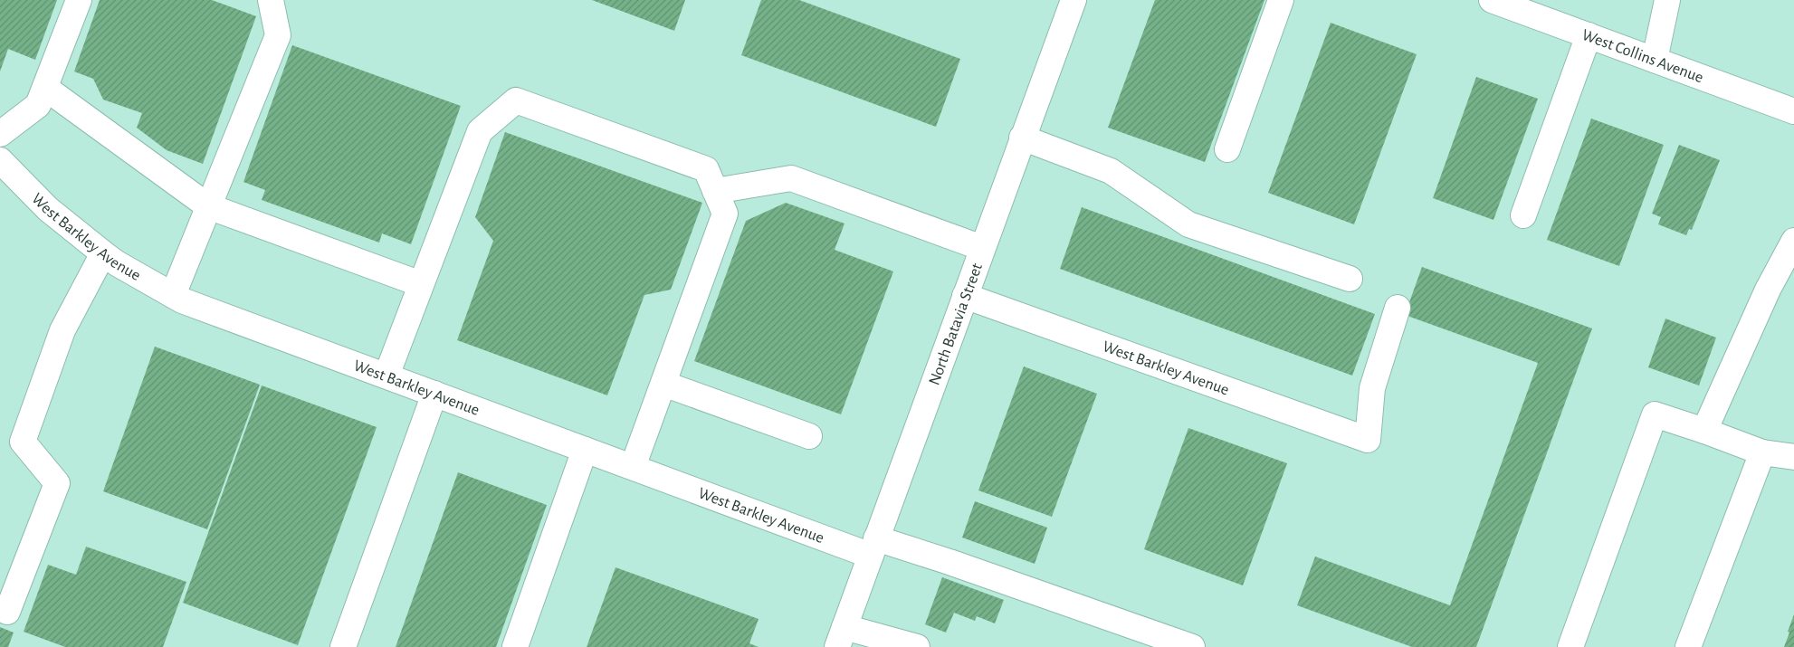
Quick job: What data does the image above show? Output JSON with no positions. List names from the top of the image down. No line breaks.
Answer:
{"streets":{"street":["West Collins Avenue","West Barkley Avenue","North Batavia Street"]},"crossings":[["West Barkley Avenue","North Batavia Street"]]}
